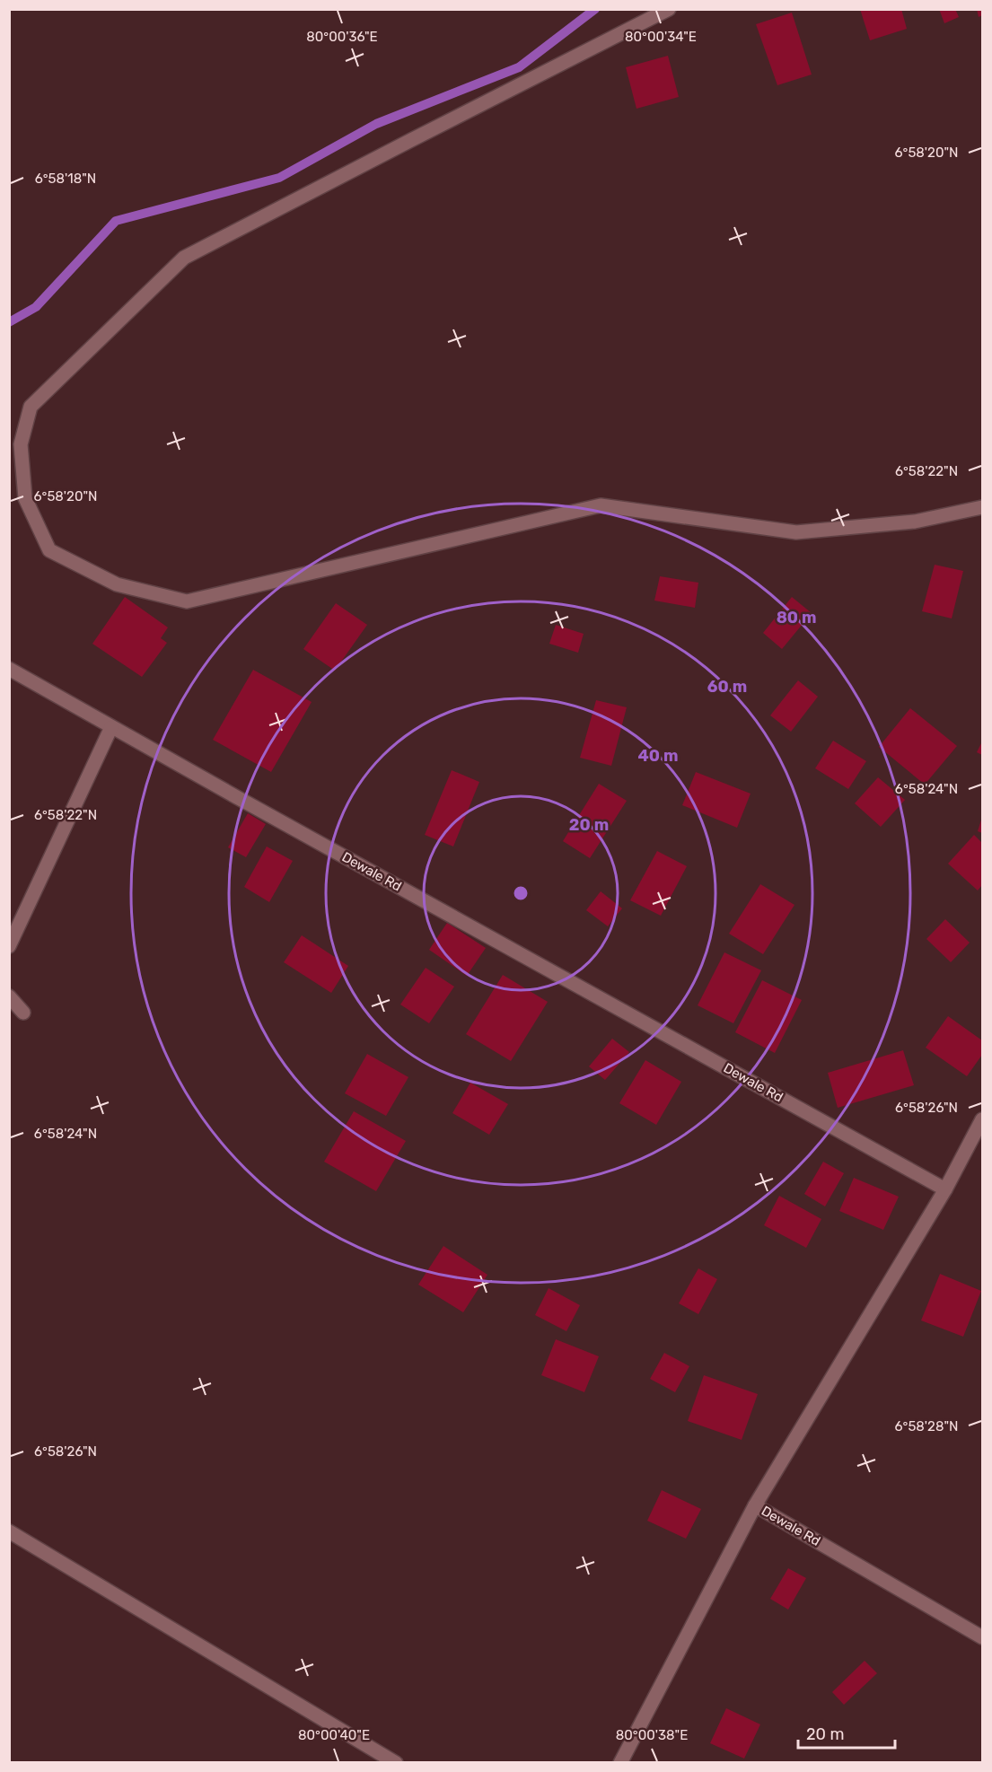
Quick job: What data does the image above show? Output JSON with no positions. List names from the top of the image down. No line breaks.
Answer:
{"streets":{"street":["Dewale Rd"]},"scale_bar":"20 m","coordinates":["80°00'36\"E","80°00'34\"E","6°58'20\"N","6°58'18\"N","6°58'22\"N","6°58'24\"N","6°58'26\"N","6°58'28\"N","80°00'40\"E","80°00'38\"E"],"rings":["80 m","60 m","40 m","20 m"]}
